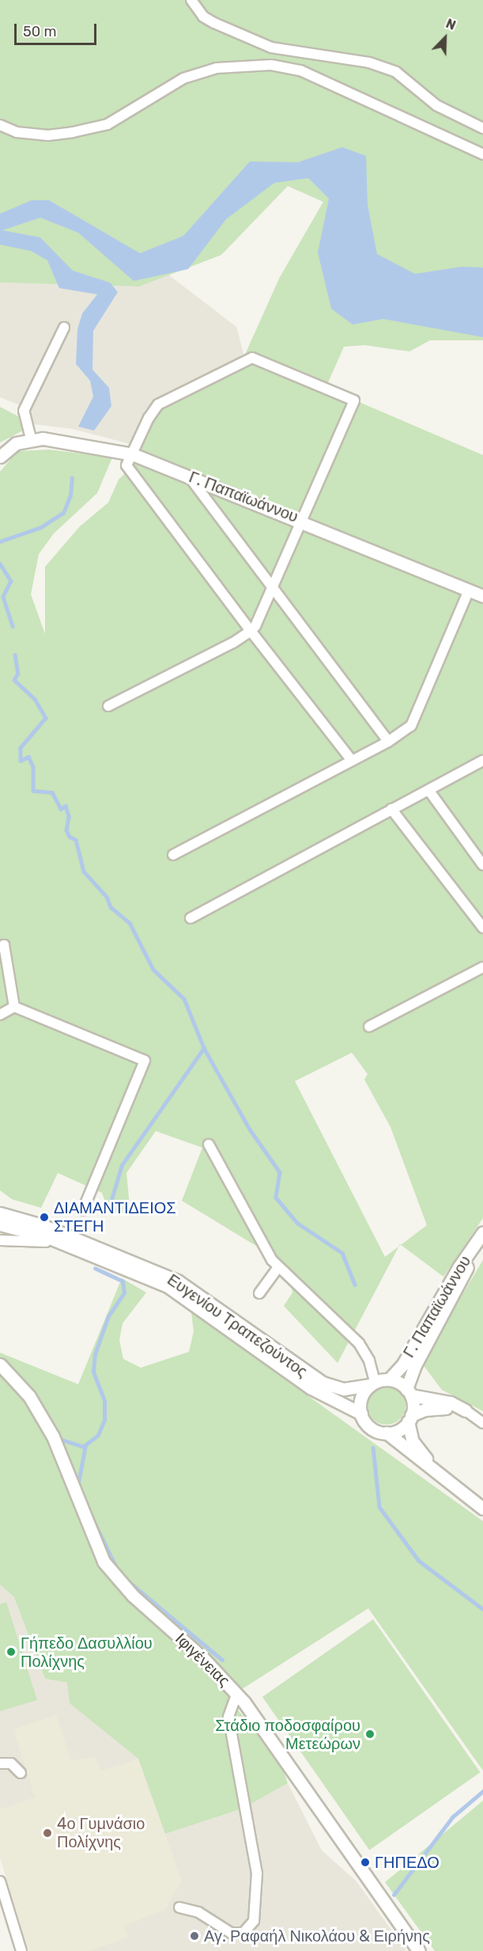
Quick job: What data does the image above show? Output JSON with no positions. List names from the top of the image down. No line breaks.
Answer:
{"streets":{"street":["Γ. Παπαϊωάννου","Ευγενίου Τραπεζούντος","Ιφιγένειας"]},"crossings":[["Γ. Παπαϊωάννου","Ευγενίου Τραπεζούντος"]],"places":["ΔΙΑΜΑΝΤΙΔΕΙΟΣ ΣΤΕΓΗ","Γήπεδο Δασυλλίου Πολίχνης","Στάδιο ποδοσφαίρου Μετεώρων","4ο Γυμνάσιο Πολίχνης","ΓΗΠΕΔΟ","Αγ. Ραφαήλ Νικολάου & Ειρήνης"],"scale_bar":"50 m","north":"top right"}
